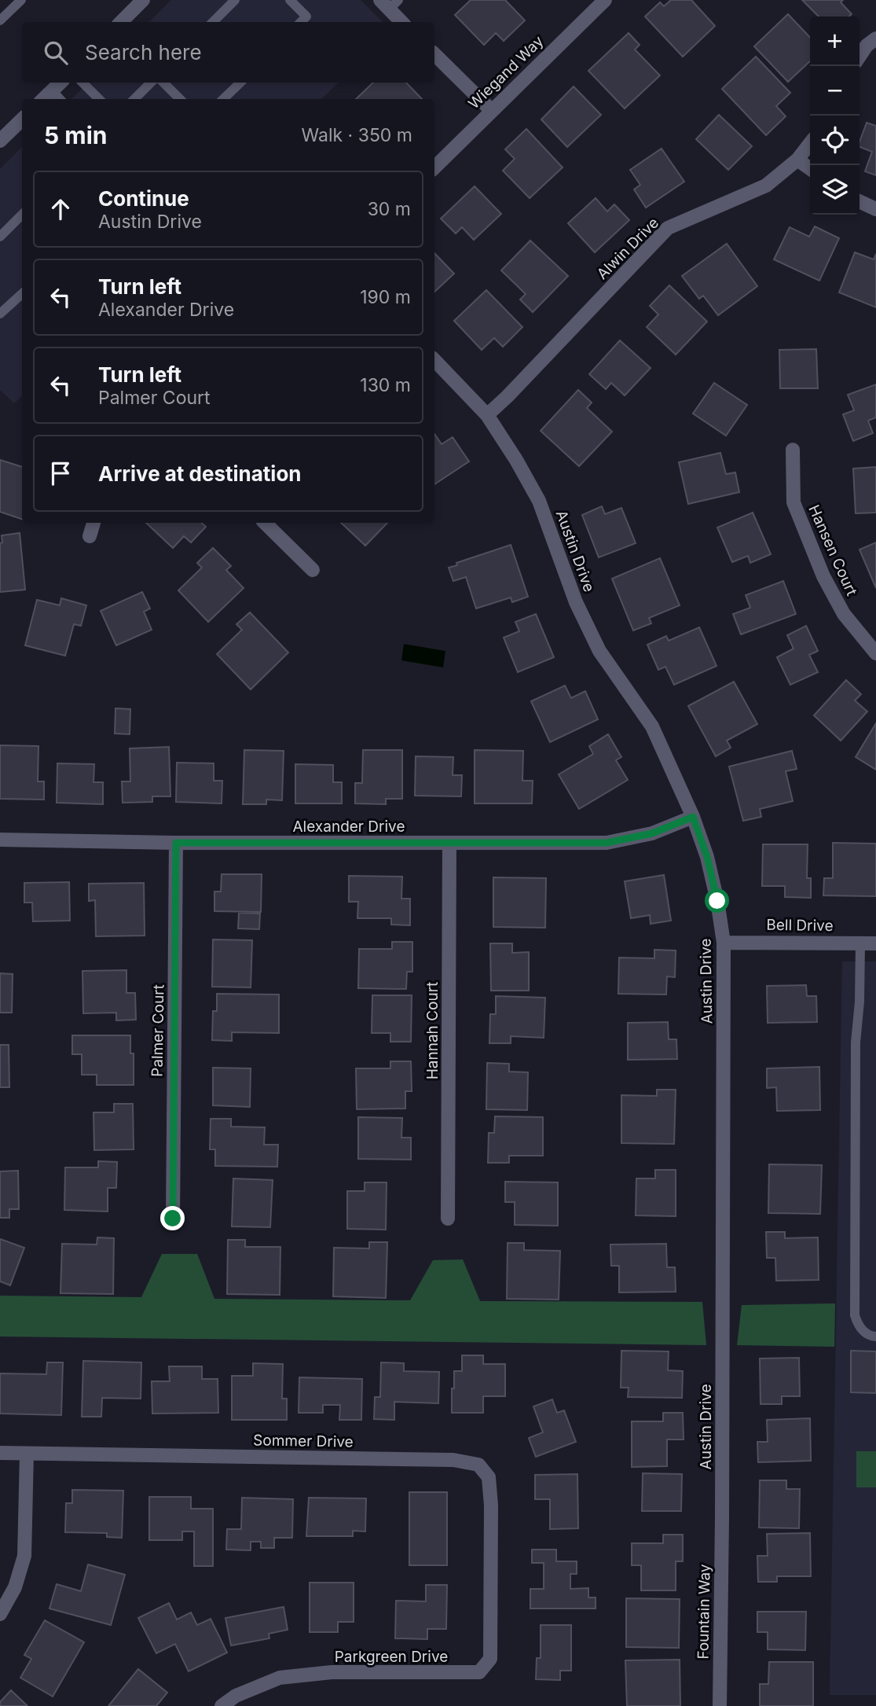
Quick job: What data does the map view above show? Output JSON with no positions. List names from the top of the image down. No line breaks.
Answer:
{"streets":{"street":["Wiegand Way","Alwin Drive","Hansen Court","Austin Drive","Alexander Drive","Bell Drive","Palmer Court","Hannah Court","Sommer Drive","Fountain Way","Parkgreen Drive"]},"crossings":[["Alwin Drive","Austin Drive"],["Austin Drive","Alexander Drive"],["Austin Drive","Bell Drive"],["Austin Drive","Fountain Way"],["Alexander Drive","Palmer Court"],["Alexander Drive","Hannah Court"],["Sommer Drive","Parkgreen Drive"]],"page":{"map_buttons":["+","−"],"search":"Search here","heading":["5 min","Walk · 350 m"],"list":[["Continue","Austin Drive","30 m"],["Turn left","Alexander Drive","190 m"],["Turn left","Palmer Court","130 m"],"Arrive at destination"]}}
